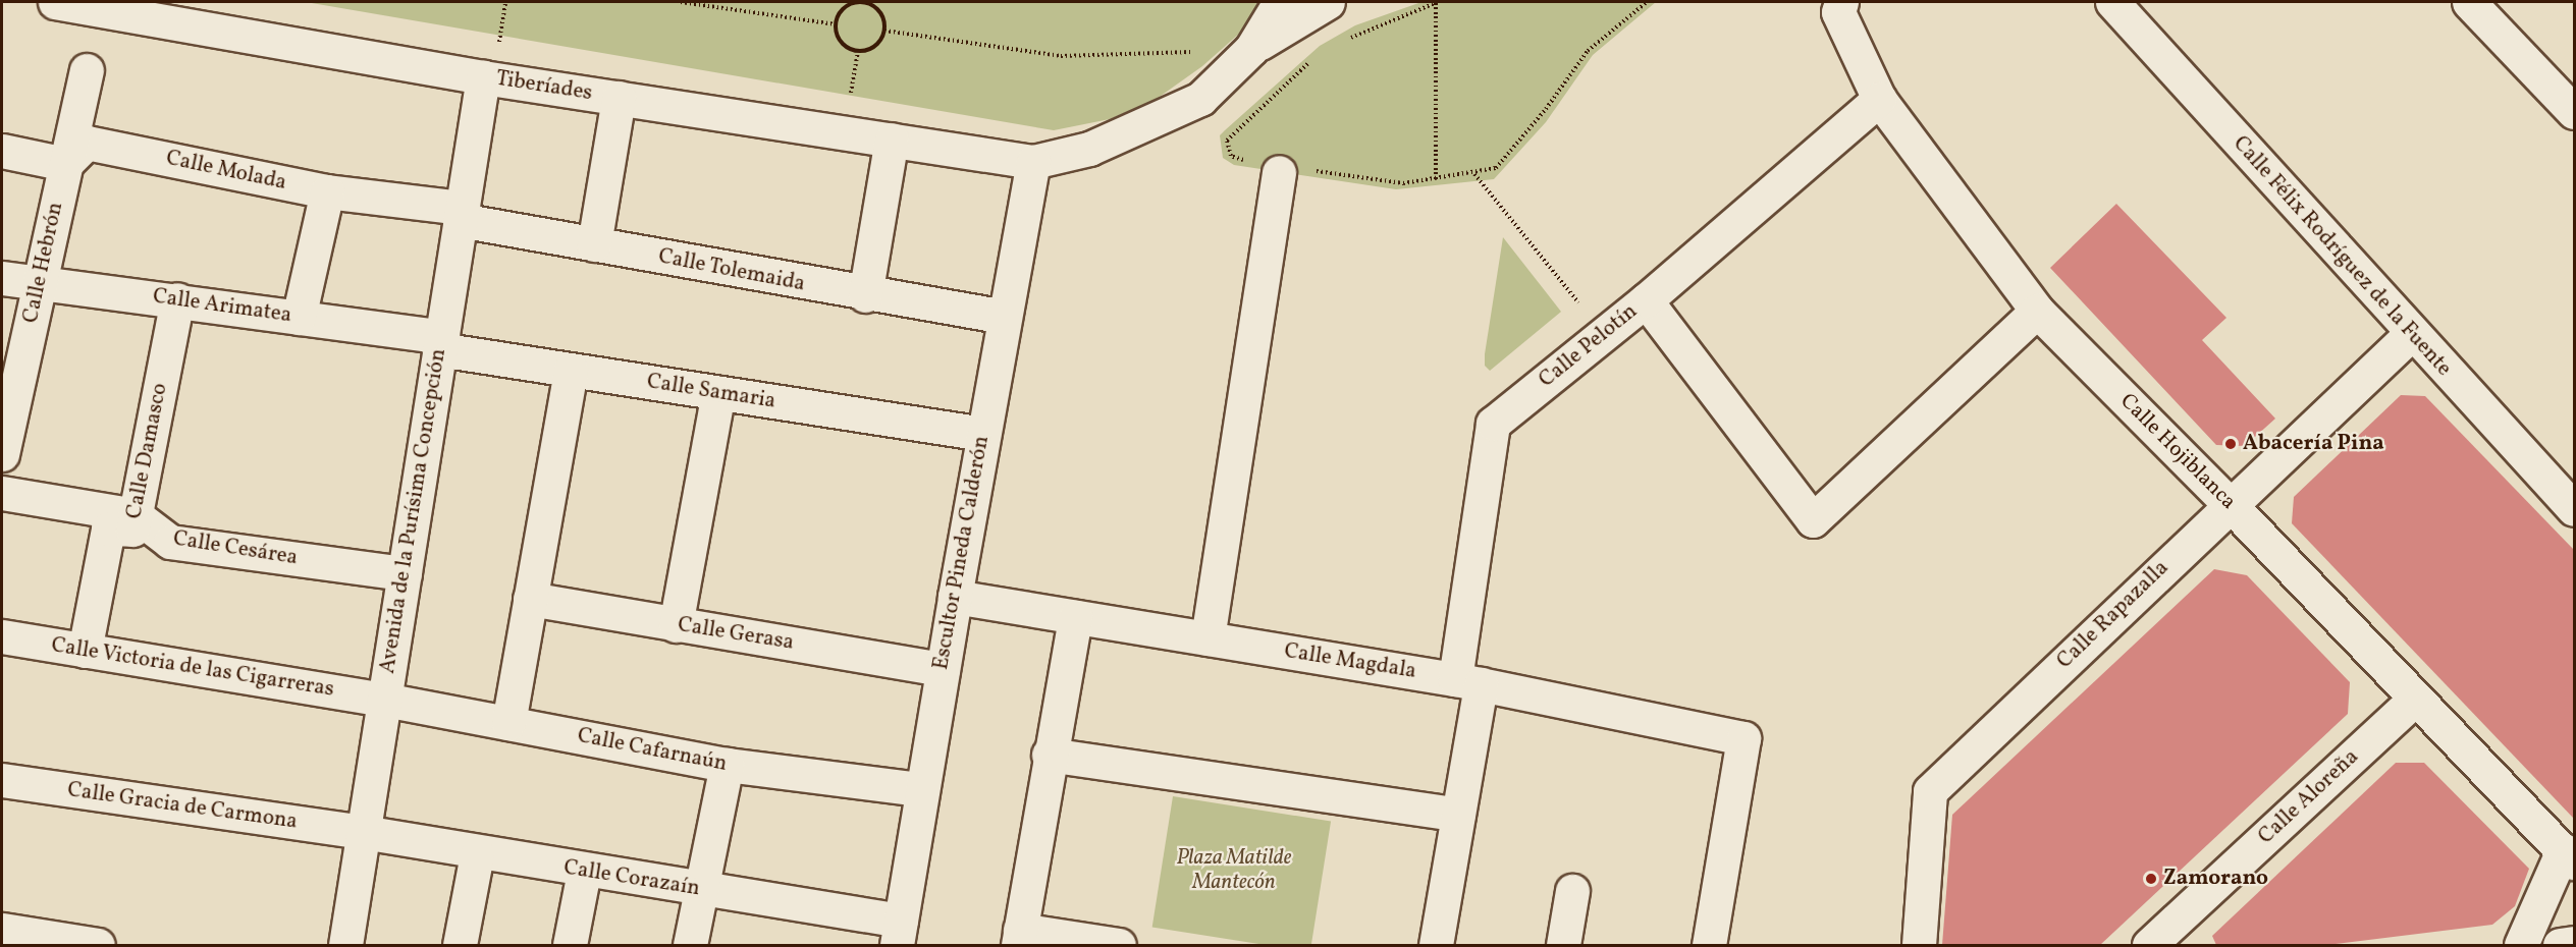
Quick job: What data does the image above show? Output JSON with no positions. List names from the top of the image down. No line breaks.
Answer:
{"streets":{"street":["Tiberíades","Calle Molada","Calle Félix Rodríguez de la Fuente","Calle Hebrón","Calle Tolemaida","Calle Arimatea","Calle Pelotín","Calle Samaria","Calle Damasco","Calle Hojiblanca","Avenida de la Purísima Concepción","Calle Cesárea","Escultor Pineda Calderón","Calle Rapazalla","Calle Gerasa","Calle Magdala","Calle Victoria de las Cigarreras","Calle Cafarnaún","Calle Aloreña","Calle Gracia de Carmona","Calle Corazaín"]},"crossings":[["Tiberíades","Avenida de la Purísima Concepción"],["Tiberíades","Escultor Pineda Calderón"],["Calle Molada","Calle Hebrón"],["Calle Molada","Calle Tolemaida"],["Calle Molada","Avenida de la Purísima Concepción"],["Calle Félix Rodríguez de la Fuente","Calle Rapazalla"],["Calle Hebrón","Calle Arimatea"],["Calle Tolemaida","Avenida de la Purísima Concepción"],["Calle Tolemaida","Escultor Pineda Calderón"],["Calle Arimatea","Calle Samaria"],["Calle Arimatea","Calle Damasco"],["Calle Arimatea","Avenida de la Purísima Concepción"],["Calle Pelotín","Calle Hojiblanca"],["Calle Pelotín","Calle Magdala"],["Calle Samaria","Avenida de la Purísima Concepción"],["Calle Samaria","Escultor Pineda Calderón"],["Calle Damasco","Calle Cesárea"],["Calle Damasco","Calle Victoria de las Cigarreras"],["Calle Hojiblanca","Calle Rapazalla"],["Calle Hojiblanca","Calle Aloreña"],["Avenida de la Purísima Concepción","Calle Cesárea"],["Avenida de la Purísima Concepción","Calle Victoria de las Cigarreras"],["Avenida de la Purísima Concepción","Calle Cafarnaún"],["Avenida de la Purísima Concepción","Calle Gracia de Carmona"],["Avenida de la Purísima Concepción","Calle Corazaín"],["Escultor Pineda Calderón","Calle Gerasa"],["Escultor Pineda Calderón","Calle Magdala"],["Escultor Pineda Calderón","Calle Cafarnaún"],["Escultor Pineda Calderón","Calle Corazaín"],["Calle Victoria de las Cigarreras","Calle Cafarnaún"],["Calle Gracia de Carmona","Calle Corazaín"]],"parks":["Plaza Matilde Mantecón"],"places":["Abacería Pina","Zamorano"]}
